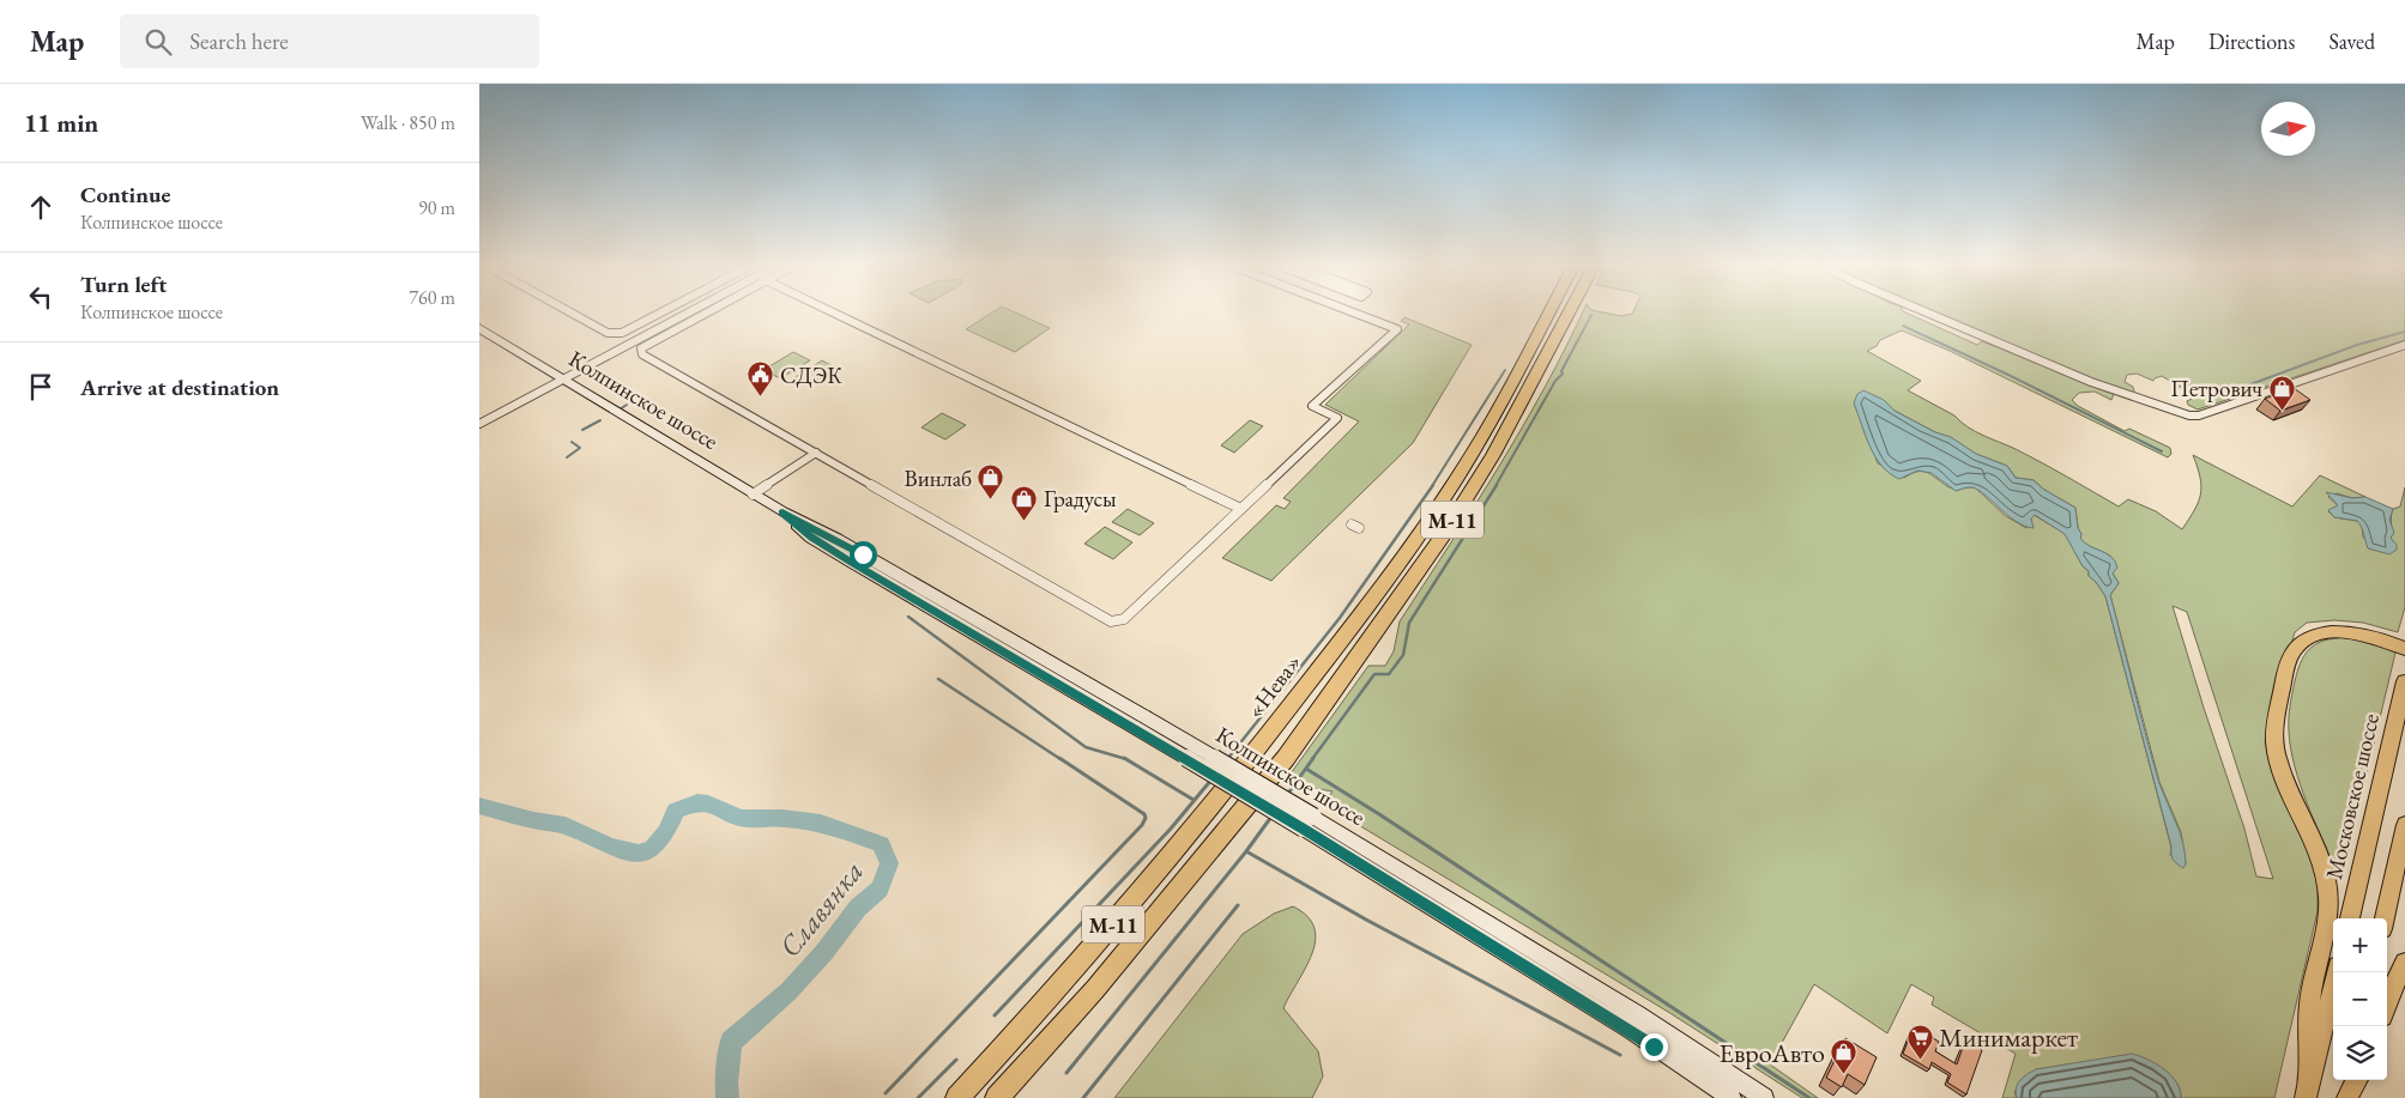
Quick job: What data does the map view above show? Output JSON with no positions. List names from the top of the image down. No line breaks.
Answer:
{"streets":{"highway":["М-11","«Нева»","Московское шоссе"],"main road":["Колпинское шоссе"]},"water":["Славянка"],"places":{"public building":["СДЭК"],"shop":["Петрович","Винлаб","Градусы","ЕвроАвто"],"supermarket":["Минимаркет"]},"north":"right","page":{"header":"Map","search":"Search here","nav":["Map","Directions","Saved"],"heading":["11 min","Walk · 850 m"],"list":[["Continue","Колпинское шоссе","90 m"],["Turn left","Колпинское шоссе","760 m"],"Arrive at destination"],"map_buttons":["+","−"]}}
